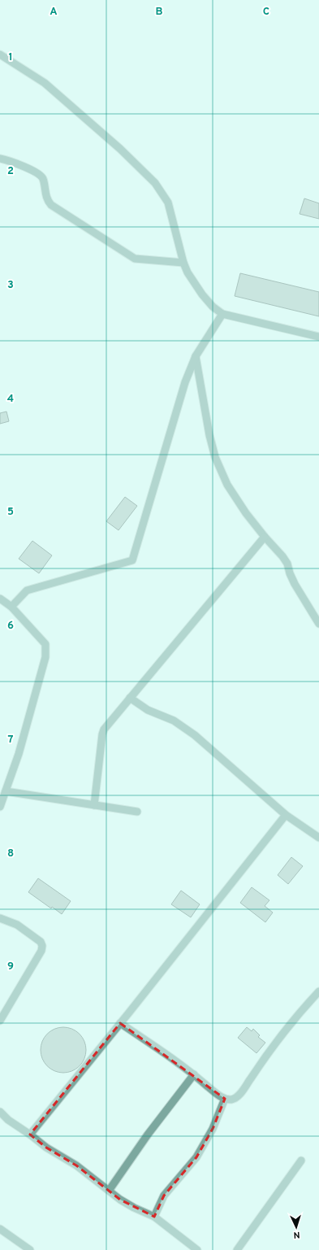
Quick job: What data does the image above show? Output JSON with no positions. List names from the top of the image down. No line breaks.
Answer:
{"north":"bottom","grid":{"columns":["A","B","C"],"rows":["1","2","3","4","5","6","7","8","9"]}}
